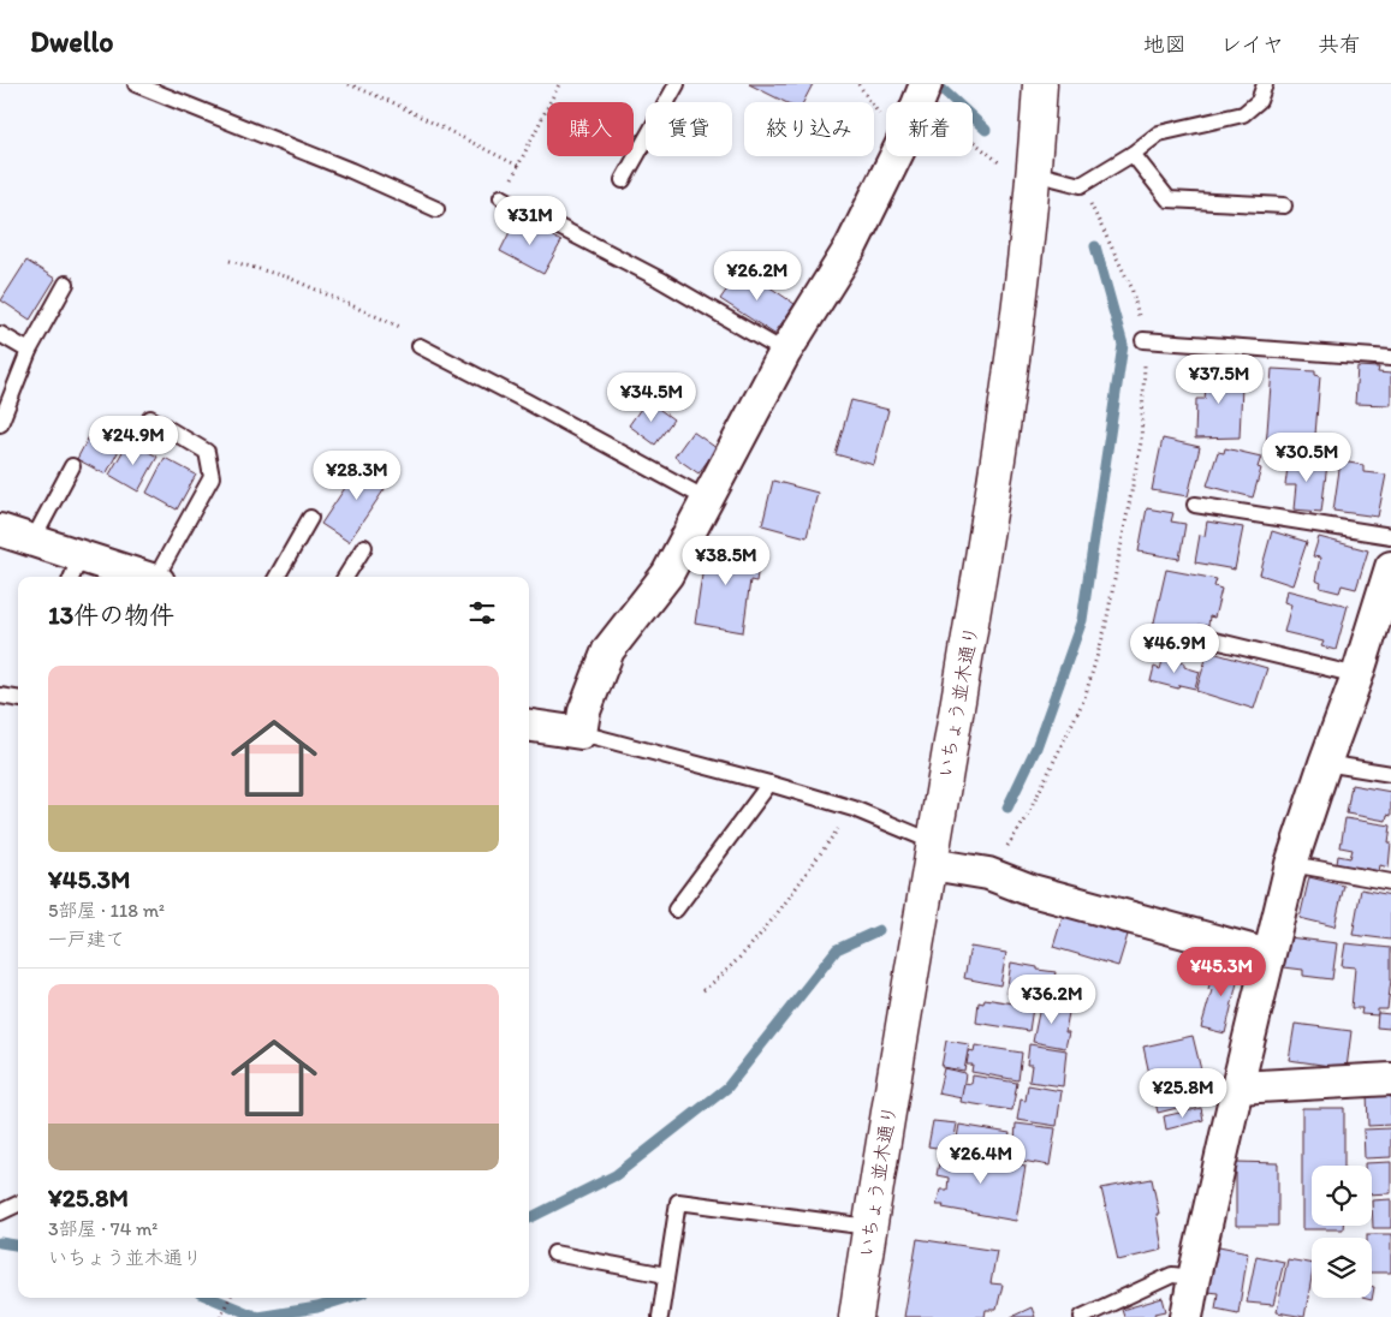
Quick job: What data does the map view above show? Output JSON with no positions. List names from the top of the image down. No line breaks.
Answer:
{"streets":{"street":["いちょう並木通り"]},"page":{"header":"Dwello","nav":["地図","レイヤ","共有"],"chip":["購入","賃貸","絞り込み","新着"],"price":["¥31M","¥26.2M","¥37.5M","¥34.5M","¥24.9M","¥30.5M","¥28.3M","¥38.5M","¥46.9M","¥45.3M","¥36.2M","¥25.8M","¥26.4M"],"heading":"13件の物件","list":[{"name":"¥45.3M","note":"5部屋 · 118 m² · 一戸建て"},{"name":"¥25.8M","note":"3部屋 · 74 m² · いちょう並木通り"}]}}
